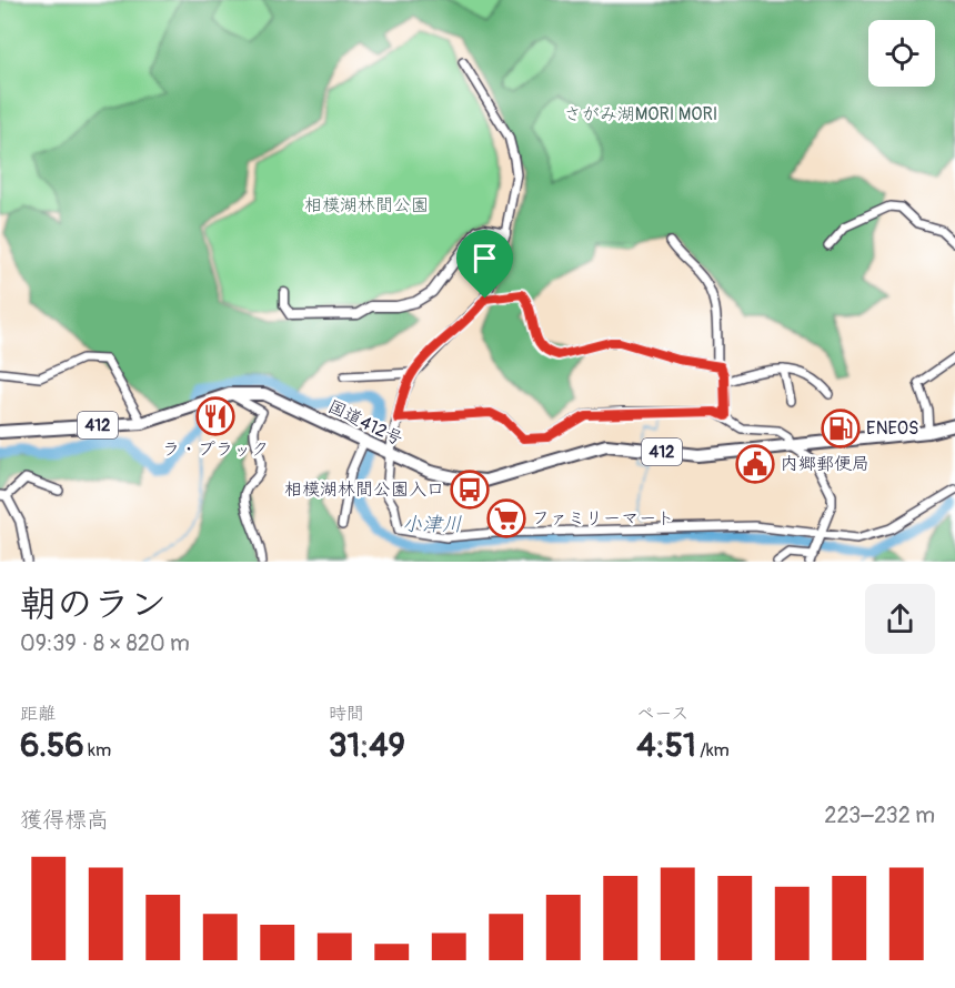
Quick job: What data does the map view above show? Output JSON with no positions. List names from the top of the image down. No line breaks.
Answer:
{"streets":{"highway":["国道412号","412"]},"water":["小津川"],"parks":["さがみ湖MORI MORI","相模湖林間公園"],"places":{"restaurant":["ラ・プラック"],"fuel station":["ENEOS"],"public building":["内郷郵便局"],"bus stop":["相模湖林間公園入口"],"supermarket":["ファミリーマート"]},"page":{"heading":["朝のラン","09:39 · 8 × 820 m"],"stats":[["距離","6.56 km"],["時間","31:49"],["ペース","4:51 /km"]],"chart":["獲得標高","223–232 m"]}}
